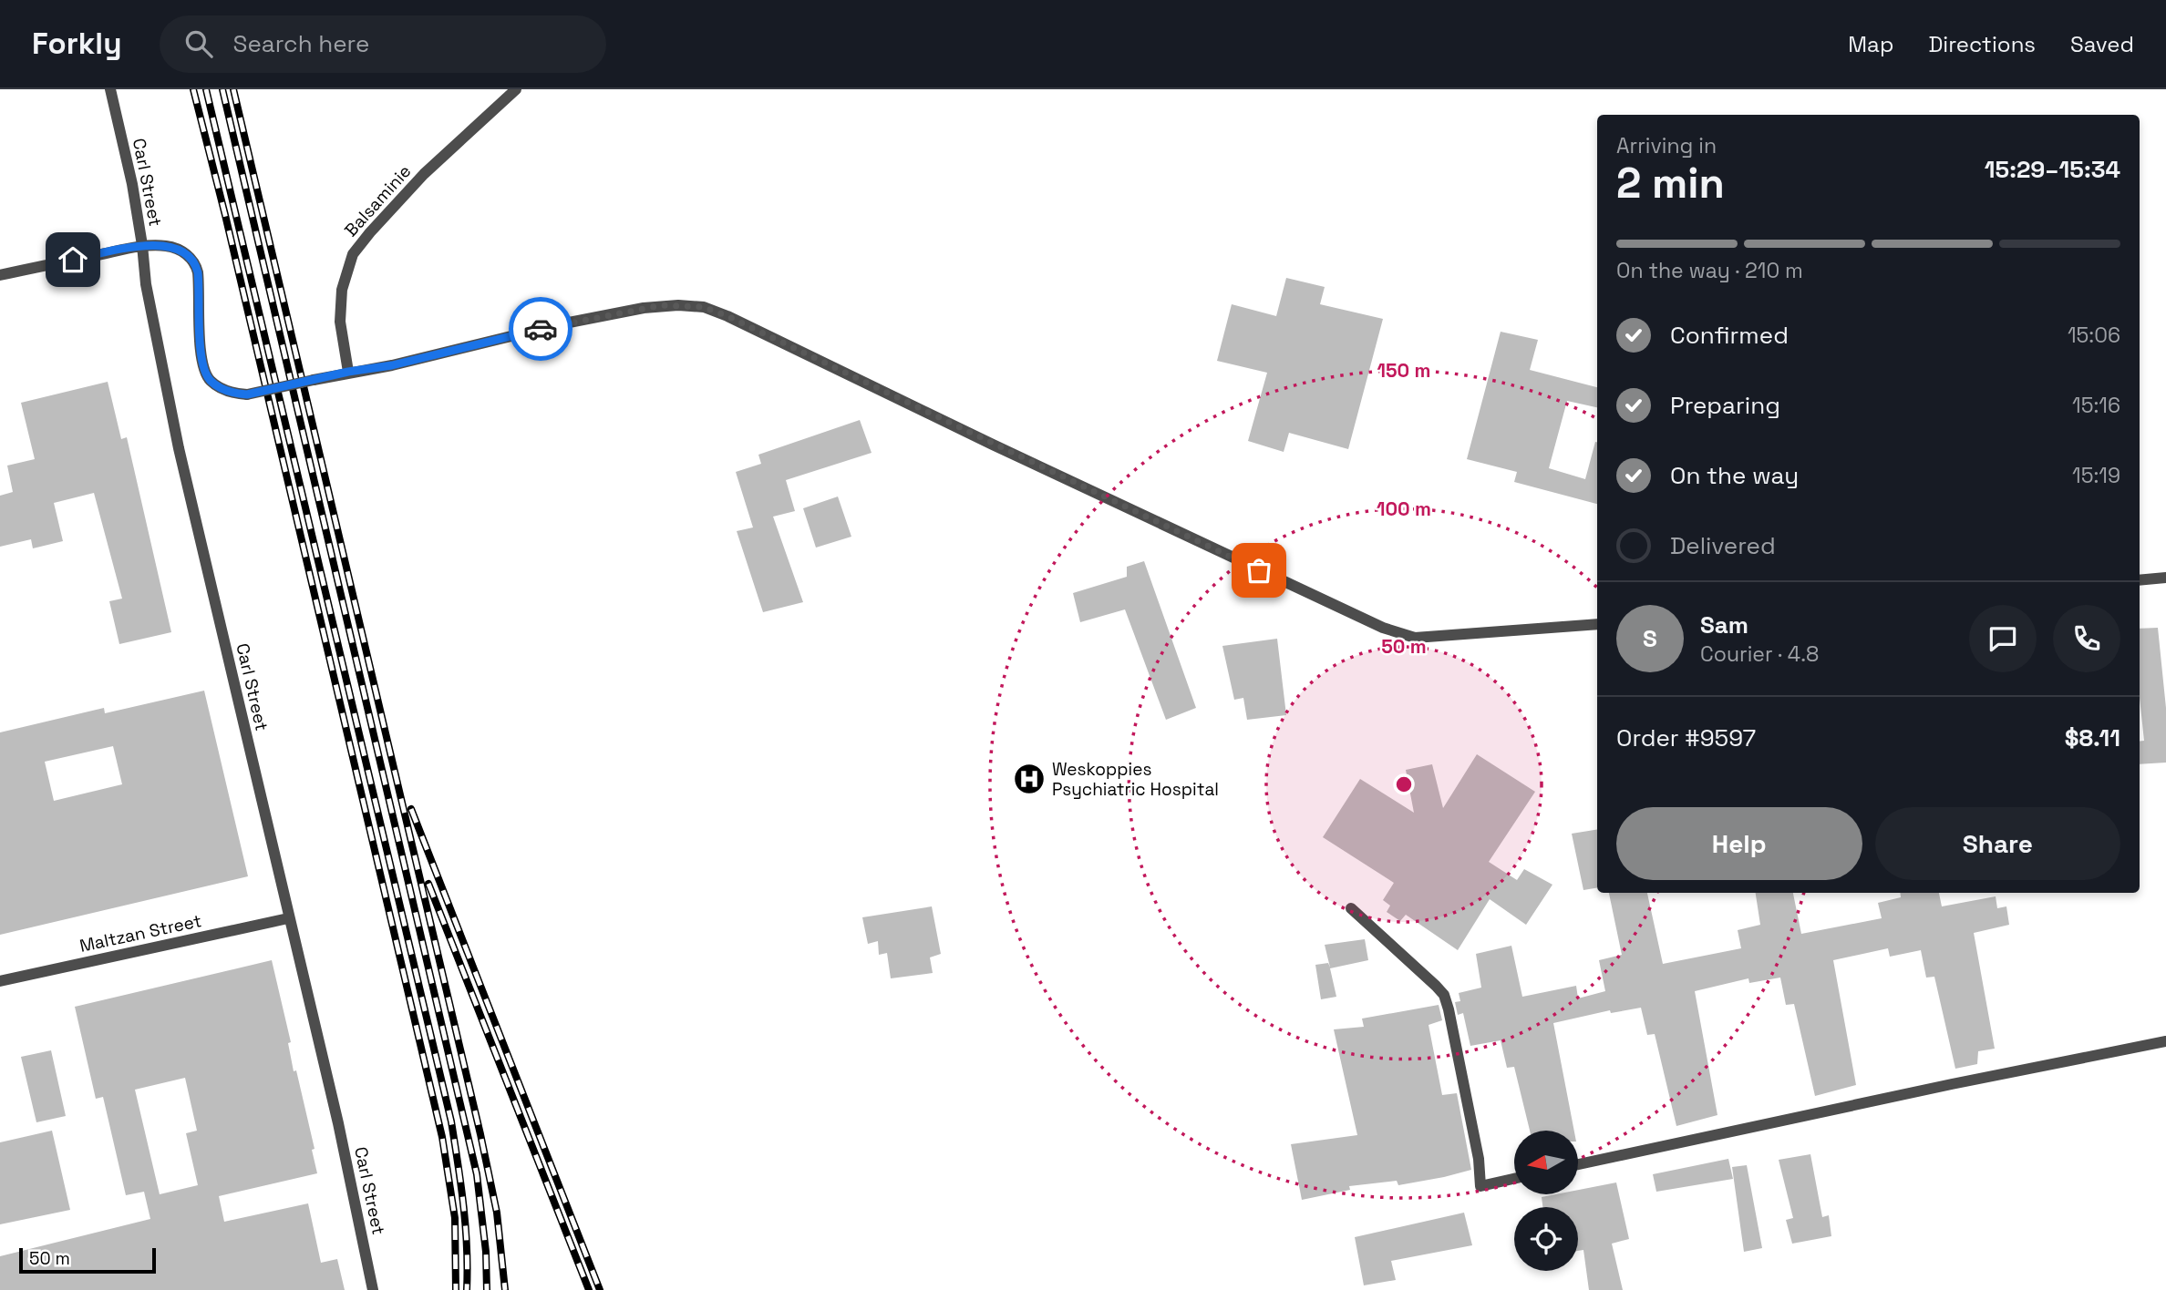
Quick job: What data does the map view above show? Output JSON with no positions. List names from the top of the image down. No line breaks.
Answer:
{"streets":{"street":["Carl Street","Balsaminie","Maltzan Street"]},"crossings":[["Carl Street","Maltzan Street"]],"places":{"hospital":["Weskoppies Psychiatric Hospital"]},"scale_bar":"50 m","north":"left","page":{"header":"Forkly","search":"Search here","nav":["Map","Directions","Saved"],"heading":["2 min","Arriving in","15:29–15:34"],"panel":["Sam","Courier · 4.8","Order #9597","$8.11"],"bar":"On the way · 210 m","list":[["Confirmed","15:06"],["Preparing","15:16"],["On the way","15:19"],"Delivered"],"round":"S","buttons":["Help","Share"],"scale":"50 m"},"rings":["150 m","100 m","50 m"]}
